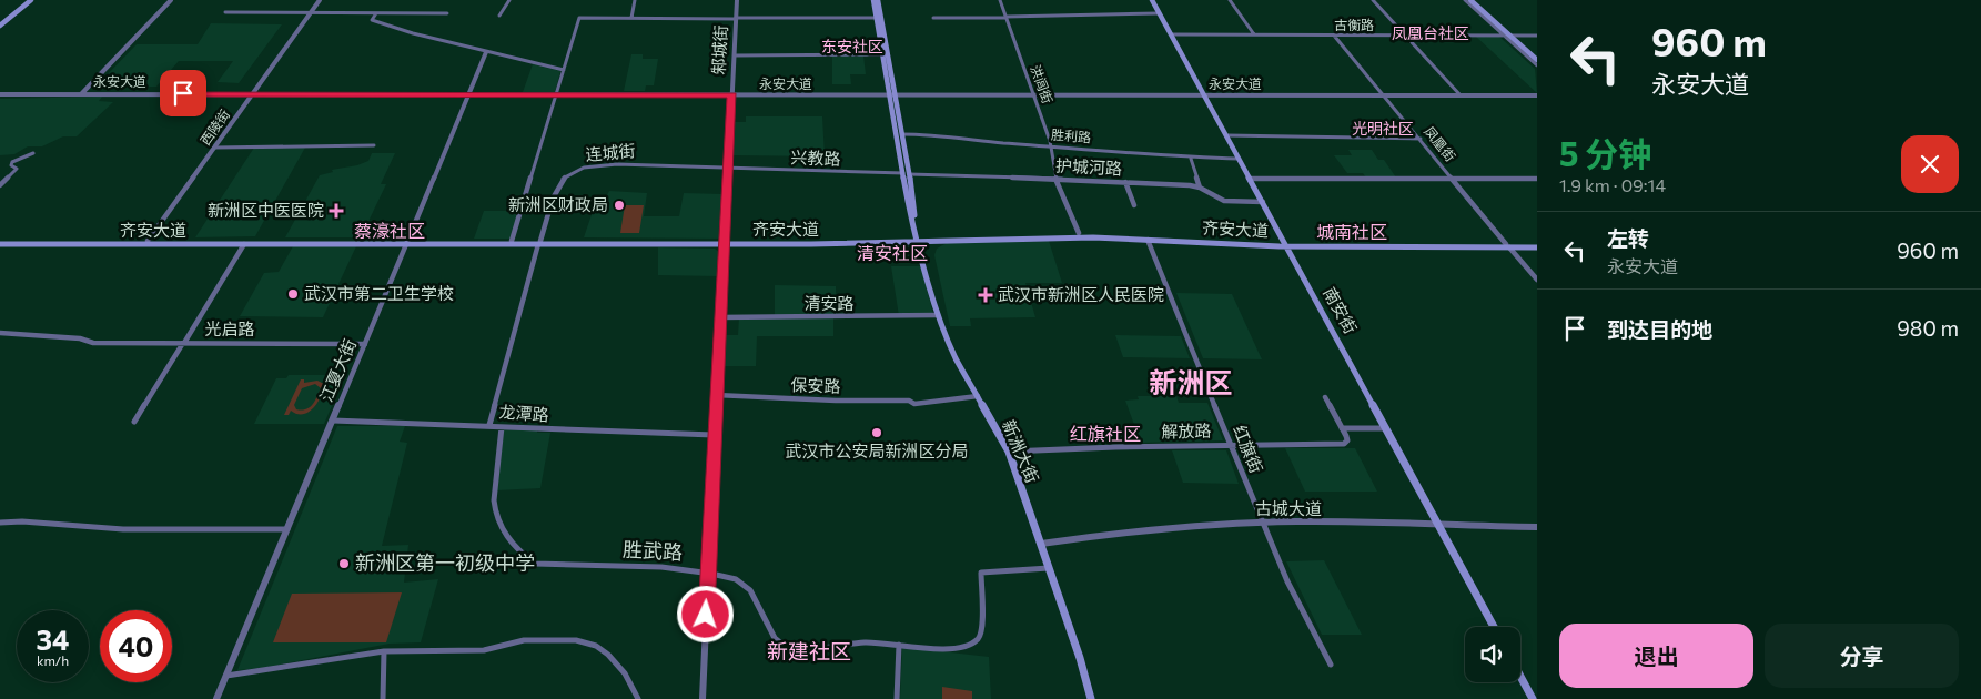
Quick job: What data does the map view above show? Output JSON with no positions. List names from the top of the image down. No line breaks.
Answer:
{"streets":{"main road":["齐安大道","南安街","新洲大街"],"street":["古衡路","邾城街","永安大道","洪闾街","西陵街","胜利路","凤凰街","连城街","兴教路","护城河路","清安路","光启路","江夏大街","保安路","龙潭路","解放路","红旗街","古城大道","胜武路"]},"crossings":[["古衡路","凤凰街"],["古衡路","南安街"],["邾城街","永安大道"],["邾城街","连城街"],["邾城街","兴教路"],["邾城街","齐安大道"],["邾城街","清安路"],["邾城街","保安路"],["邾城街","龙潭路"],["邾城街","胜武路"],["永安大道","洪闾街"],["永安大道","西陵街"],["永安大道","凤凰街"],["永安大道","南安街"],["永安大道","江夏大街"],["永安大道","新洲大街"],["洪闾街","胜利路"],["洪闾街","护城河路"],["洪闾街","齐安大道"],["西陵街","齐安大道"],["胜利路","南安街"],["胜利路","新洲大街"],["凤凰街","齐安大道"],["连城街","兴教路"],["连城街","齐安大道"],["连城街","龙潭路"],["兴教路","护城河路"],["兴教路","新洲大街"],["护城河路","南安街"],["护城河路","新洲大街"],["齐安大道","南安街"],["齐安大道","江夏大街"],["齐安大道","红旗街"],["齐安大道","新洲大街"],["清安路","新洲大街"],["南安街","古城大道"],["光启路","江夏大街"],["江夏大街","龙潭路"],["保安路","新洲大街"],["龙潭路","胜武路"],["解放路","红旗街"],["解放路","新洲大街"],["红旗街","古城大道"],["新洲大街","古城大道"],["新洲大街","胜武路"]],"districts":["凤凰台社区","东安社区","光明社区","蔡濠社区","城南社区","清安社区","新洲区","红旗社区","新建社区"],"places":{"other":["新洲区财政局","武汉市第二卫生学校","武汉市公安局新洲区分局","新洲区第一初级中学"],"health":["新洲区中医医院","武汉市新洲区人民医院"]},"page":{"turn":["960 m","永安大道"],"heading":["5 分钟","1.9 km · 09:14"],"list":[{"name":"左转","note":"永安大道","value":"960 m"},{"name":"到达目的地","value":"980 m"}],"speed":"34 km/h","limit":"40","buttons":["退出","分享"]}}
